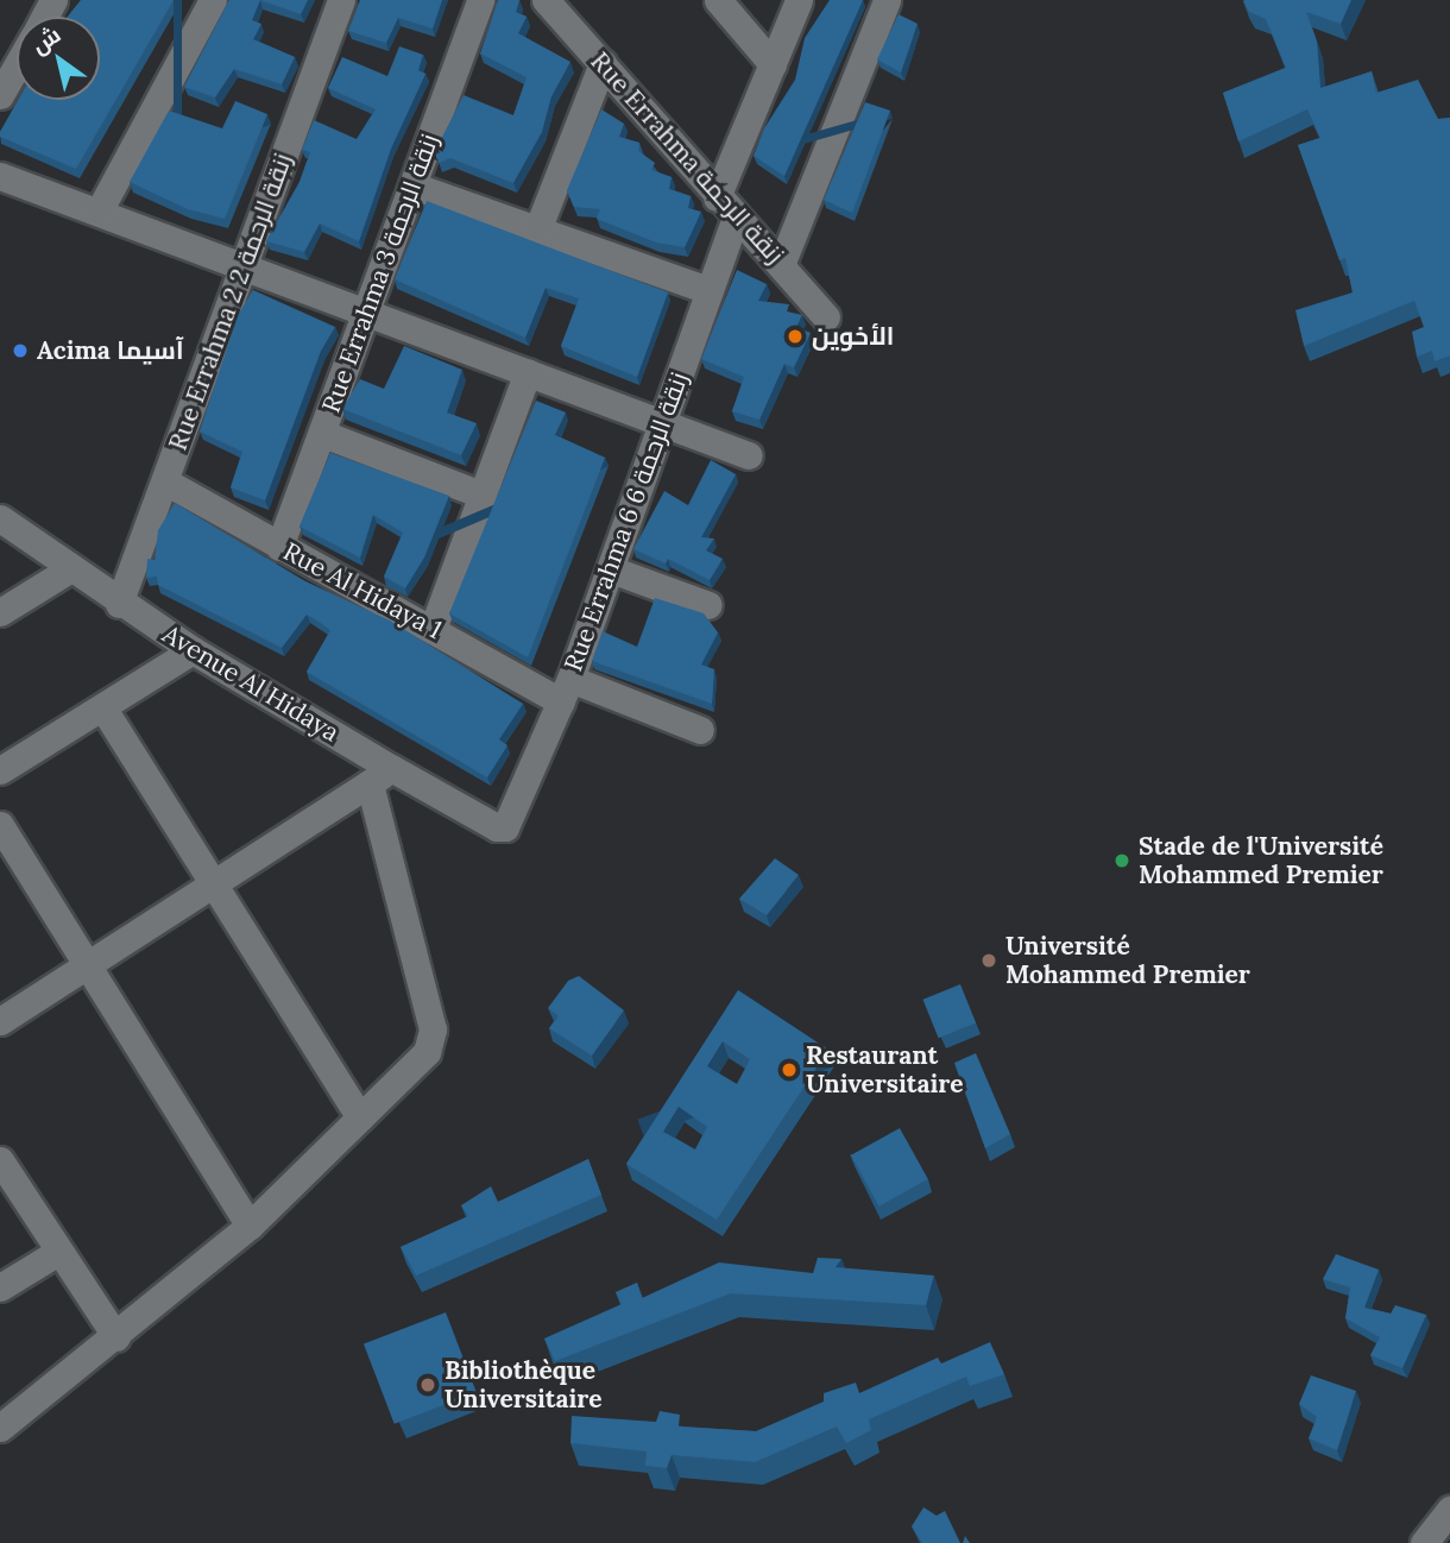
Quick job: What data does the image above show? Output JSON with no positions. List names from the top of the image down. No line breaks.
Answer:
{"streets":{"street":["Rue Errahma زنقة الرحمة","Rue Errahma 3 زنقة الرحمة","Rue Errahma 2 2 زنقة الرحمة","Rue Errahma 6 6 زنقة الرحمة","Rue Al Hidaya 1","Avenue Al Hidaya"]},"crossings":[["Rue Errahma زنقة الرحمة","Rue Errahma 6 6 زنقة الرحمة"],["Rue Errahma 3 زنقة الرحمة","Rue Al Hidaya 1"],["Rue Errahma 2 2 زنقة الرحمة","Rue Al Hidaya 1"],["Rue Errahma 2 2 زنقة الرحمة","Avenue Al Hidaya"],["Rue Errahma 6 6 زنقة الرحمة","Rue Al Hidaya 1"],["Rue Errahma 6 6 زنقة الرحمة","Avenue Al Hidaya"]],"places":["الأخوين","Acima آسيما","Stade de l'Université Mohammed Premier","Université Mohammed Premier","Restaurant Universitaire","Bibliothèque Universitaire"],"north":"top left"}
